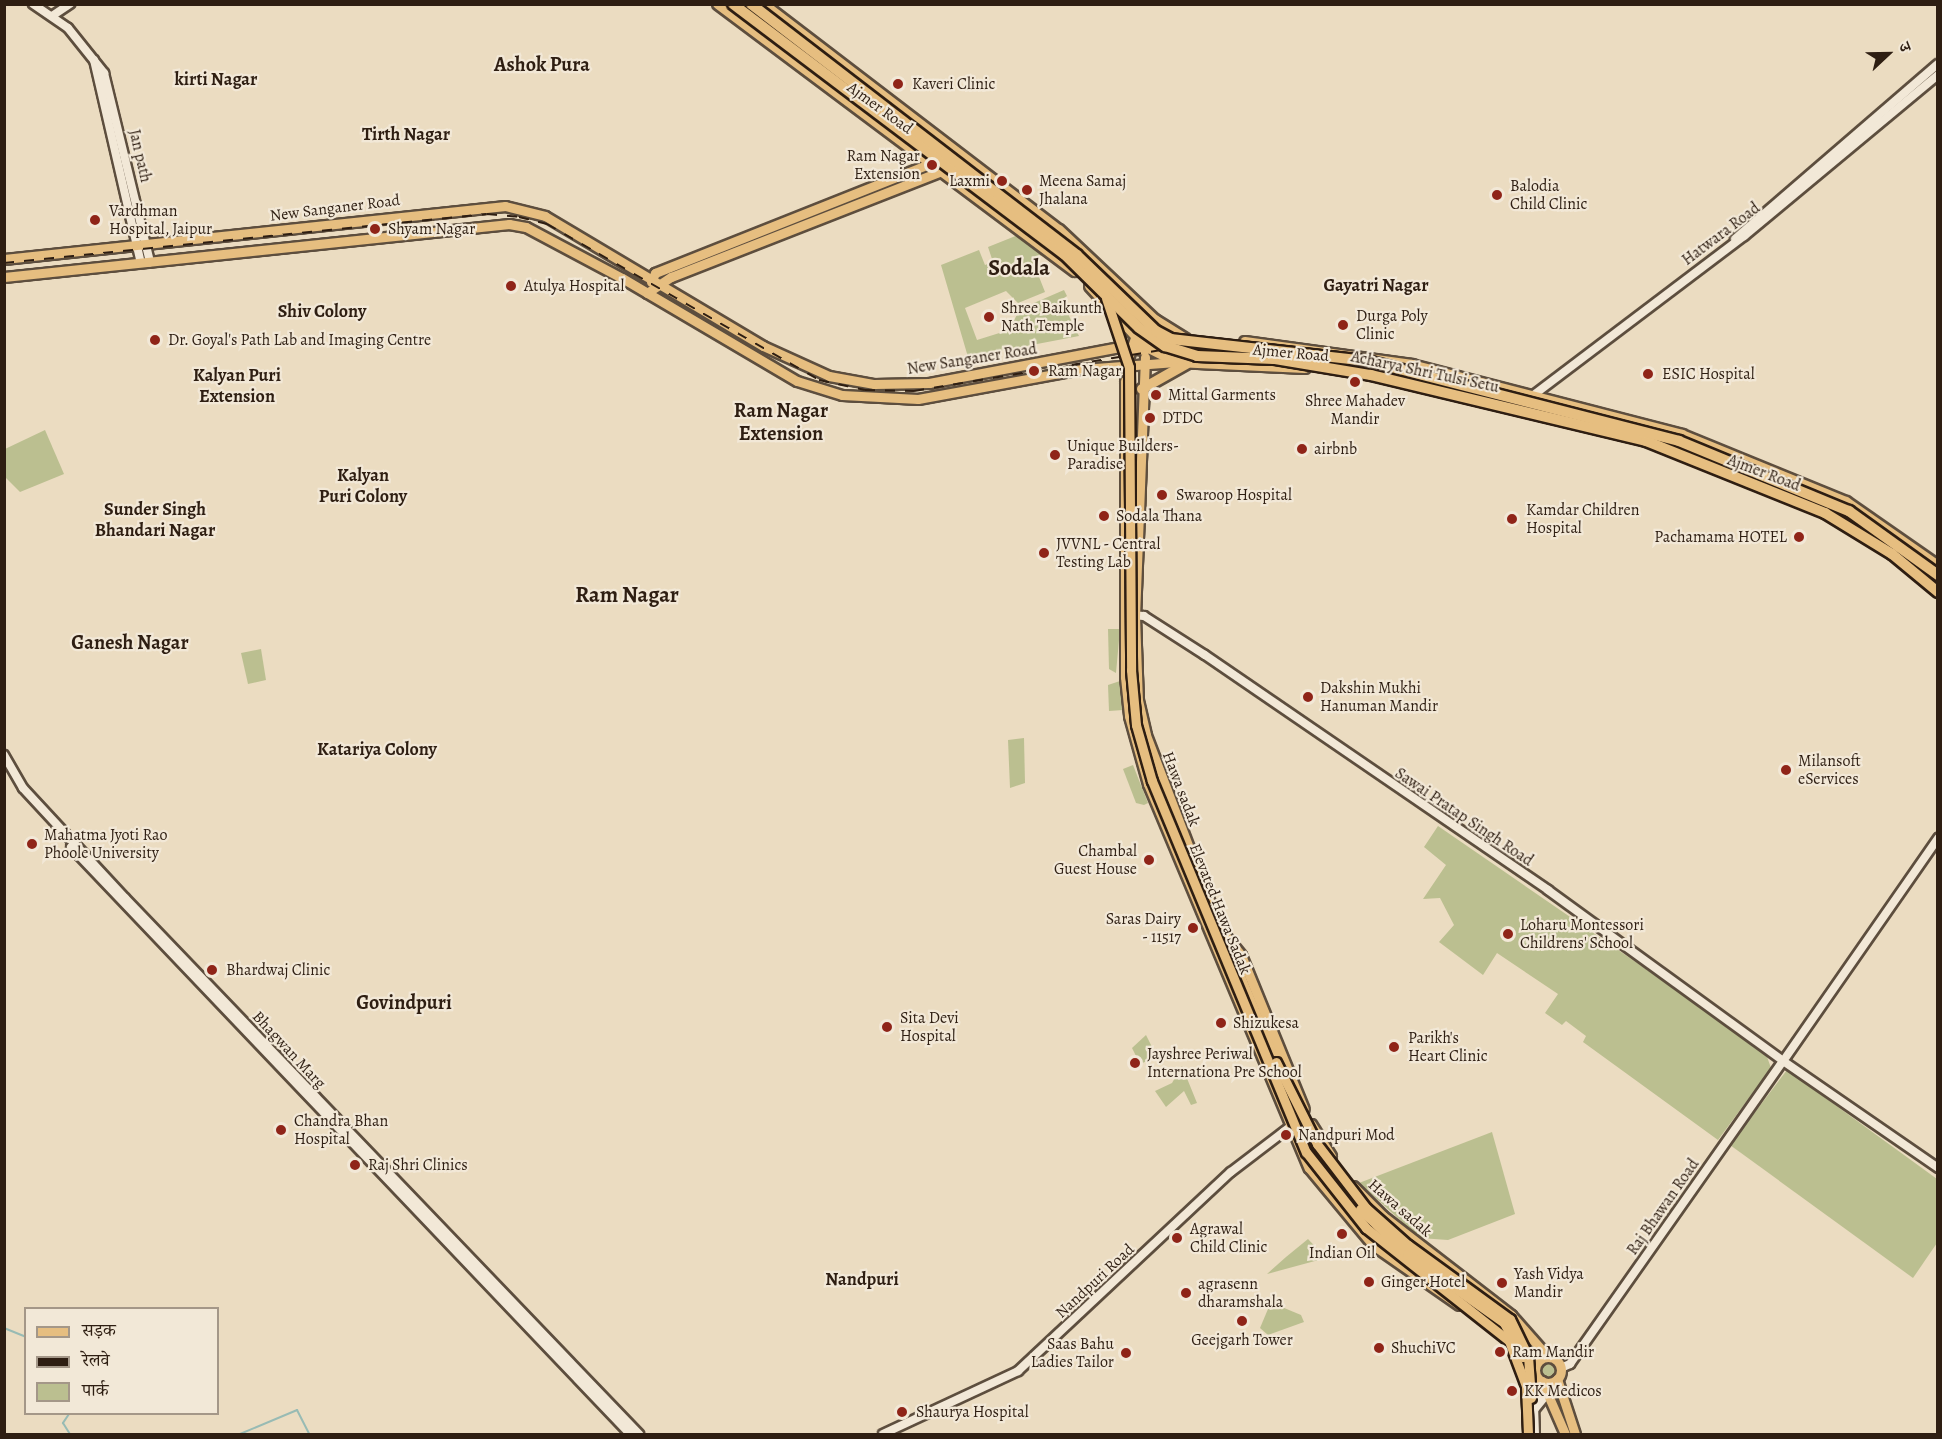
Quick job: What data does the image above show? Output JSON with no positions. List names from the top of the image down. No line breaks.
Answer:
{"streets":{"highway":["Ajmer Road","Acharya Shri Tulsi Setu"],"main road":["New Sanganer Road","Hawa sadak","Elevated Hawa Sadak"],"street":["Jan path","Hatwara Road","Sawai Pratap Singh Road","Bhagwan Marg","Raj Bhawan Road","Nandpuri Road"]},"crossings":[["Ajmer Road","New Sanganer Road"],["Ajmer Road","Hatwara Road"],["Ajmer Road","Acharya Shri Tulsi Setu"],["Ajmer Road","Hawa sadak"],["Jan path","New Sanganer Road"],["New Sanganer Road","Hawa sadak"],["Acharya Shri Tulsi Setu","Elevated Hawa Sadak"],["Hawa sadak","Sawai Pratap Singh Road"],["Hawa sadak","Elevated Hawa Sadak"],["Hawa sadak","Raj Bhawan Road"],["Hawa sadak","Nandpuri Road"],["Sawai Pratap Singh Road","Raj Bhawan Road"]],"districts":["Ashok Pura","kirti Nagar","Tirth Nagar","Sodala","Gayatri Nagar","Shiv Colony","Kalyan Puri Extension","Ram Nagar Extension","Kalyan Puri Colony","Sunder Singh Bhandari Nagar","Ram Nagar","Ganesh Nagar","Katariya Colony","Govindpuri","Nandpuri"],"places":["Kaveri Clinic","Ram Nagar Extension","Laxmi","Meena Samaj Jhalana","Balodia Child Clinic","Vardhman Hospital, Jaipur","Shyam Nagar","Atulya Hospital","Shree Baikunth Nath Temple","Durga Poly Clinic","Dr. Goyal's Path Lab and Imaging Centre","Ram Nagar","ESIC Hospital","Shree Mahadev Mandir","Mittal Garments","DTDC","airbnb","Unique Builders- Paradise","Swaroop Hospital","Sodala Thana","Kamdar Children Hospital","Pachamama HOTEL","JVVNL - Central Testing Lab","Dakshin Mukhi Hanuman Mandir","Milansoft eServices","Mahatma Jyoti Rao Phoole University","Chambal Guest House","Saras Dairy - 11517","Loharu Montessori Childrens' School","Bhardwaj Clinic","Shizukesa","Sita Devi Hospital","Parikh's Heart Clinic","Jayshree Periwal Internationa Pre School","Chandra Bhan Hospital","Nandpuri Mod","Raj Shri Clinics","Indian Oil","Agrawal Child Clinic","Ginger Hotel","Yash Vidya Mandir","agrasenn dharamshala","Geejgarh Tower","ShuchiVC","Ram Mandir","Saas Bahu Ladies Tailor","KK Medicos","Shaurya Hospital"],"legend":["सड़क","रेलवे","पार्क"],"north":"right"}
